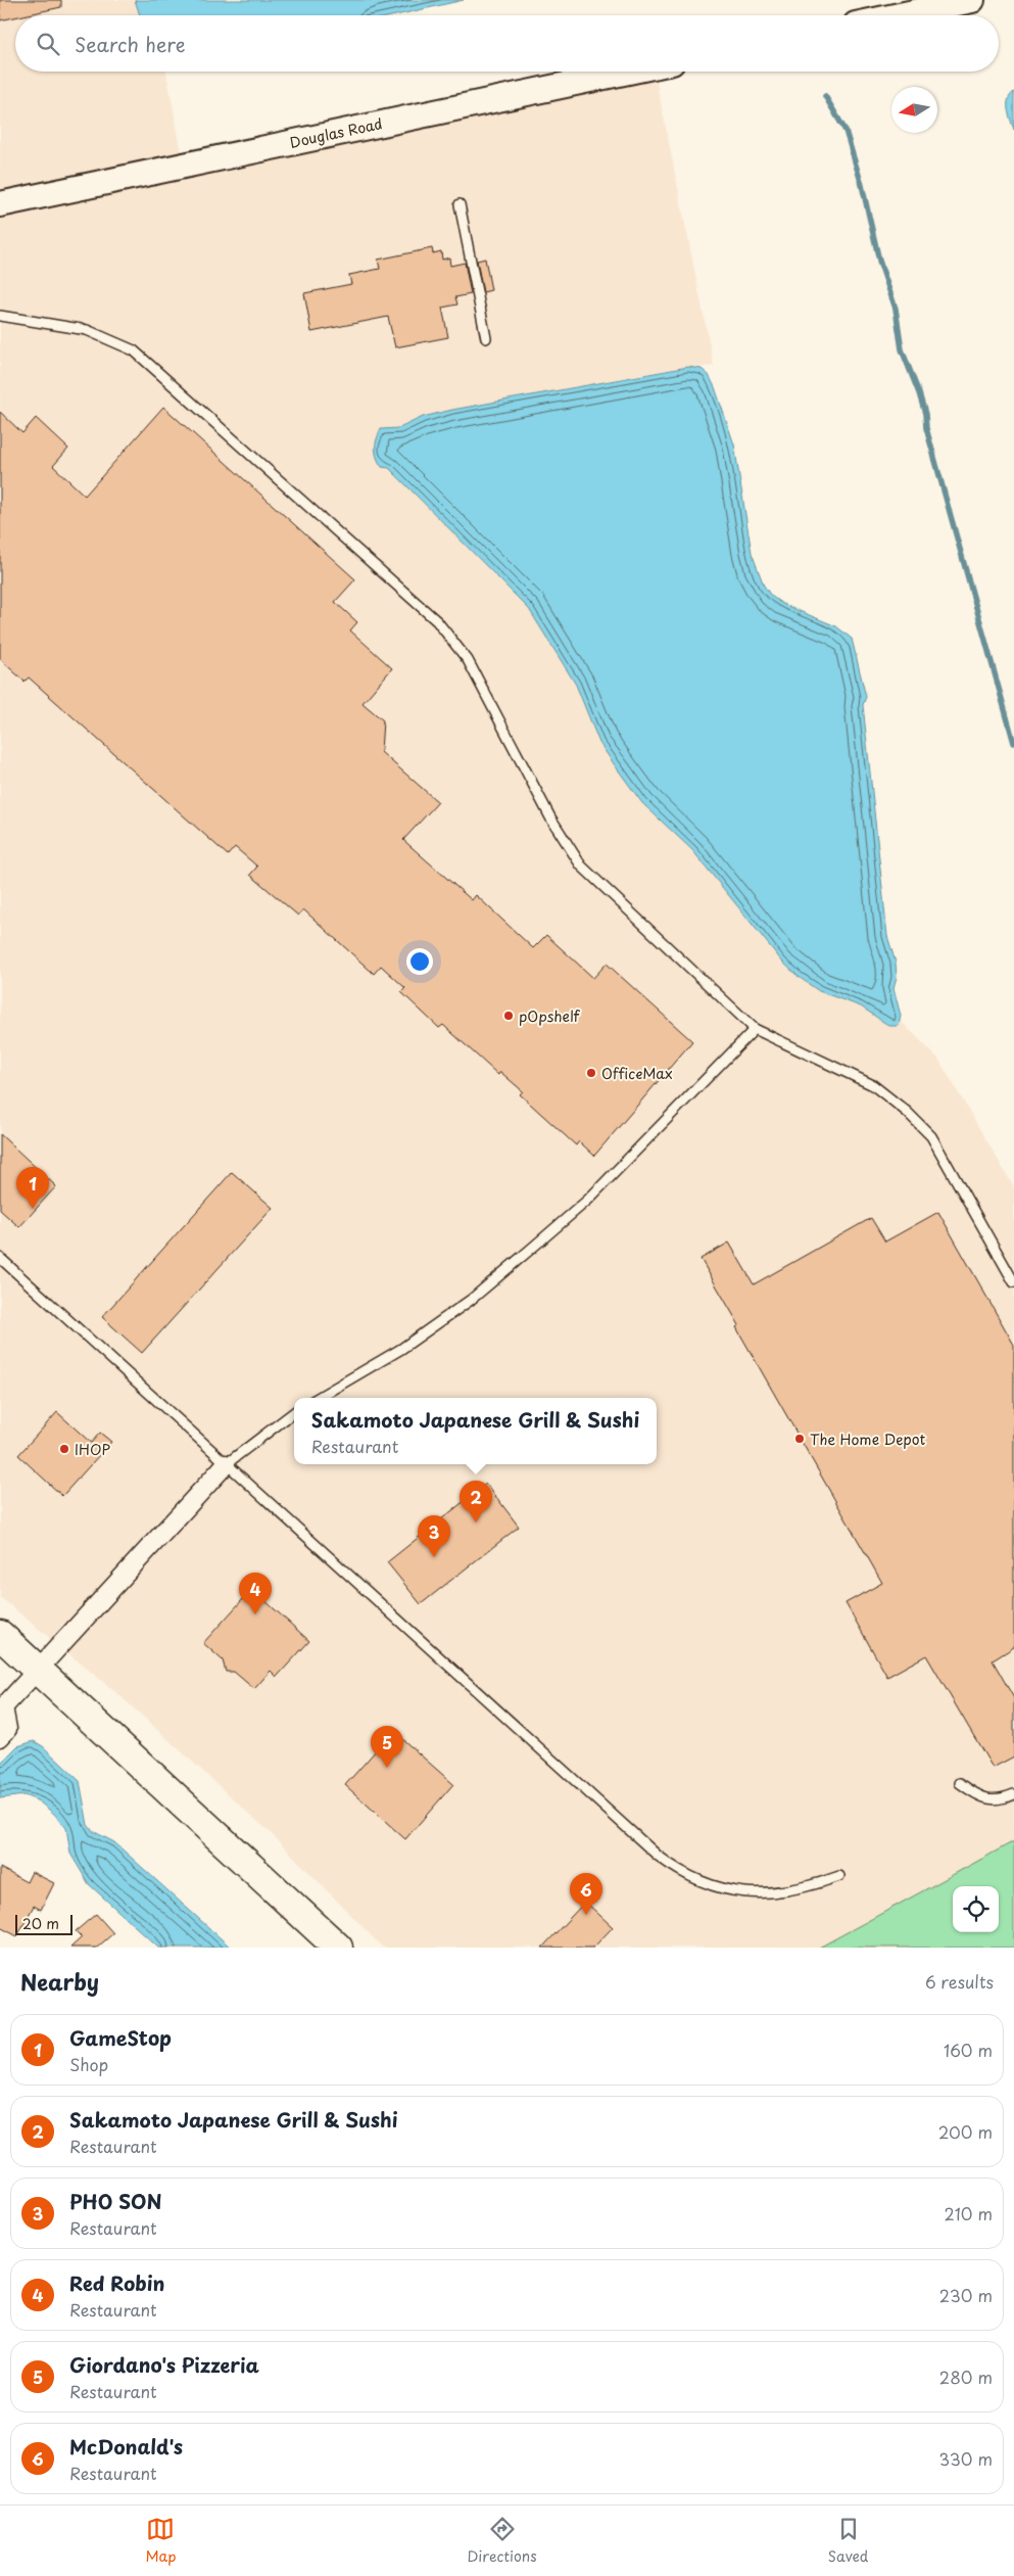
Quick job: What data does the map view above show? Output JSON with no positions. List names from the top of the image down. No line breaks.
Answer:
{"streets":{"street":["Douglas Road"]},"places":["pOpshelf","OfficeMax","The Home Depot","IHOP"],"scale_bar":"20 m","north":"left","page":{"search":"Search here","pins":["1","2","3","4","5","6"],"popup":["Sakamoto Japanese Grill & Sushi","Restaurant"],"scale":"20 m","heading":["Nearby","6 results"],"list":[{"mark":"1","name":"GameStop","note":"Shop","value":"160 m"},{"mark":"2","name":"Sakamoto Japanese Grill & Sushi","note":"Restaurant","value":"200 m"},{"mark":"3","name":"PHO SON","note":"Restaurant","value":"210 m"},{"mark":"4","name":"Red Robin","note":"Restaurant","value":"230 m"},{"mark":"5","name":"Giordano's Pizzeria","note":"Restaurant","value":"280 m"},{"mark":"6","name":"McDonald's","note":"Restaurant","value":"330 m"}],"nav":["Map","Directions","Saved"]}}
